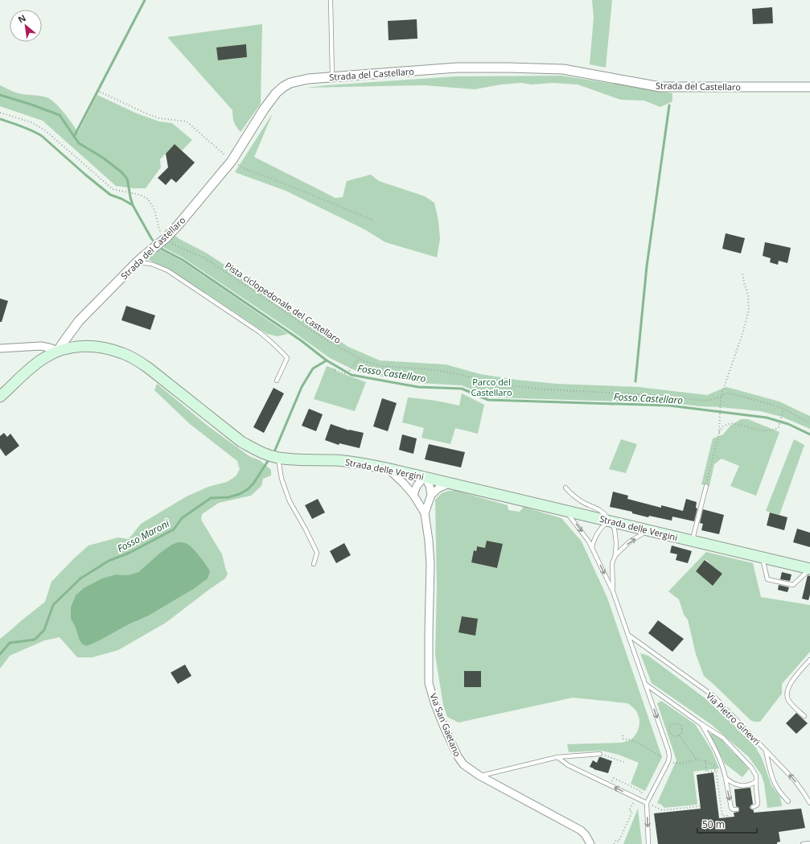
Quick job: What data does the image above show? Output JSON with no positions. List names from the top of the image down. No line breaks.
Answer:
{"streets":{"main road":["Strada delle Vergini"],"street":["Strada del Castellaro","Via San Gaetano"],"lane":["Via Pietro Ginevri"],"path":["Pista ciclopedonale del Castellaro"]},"crossings":[["Strada del Castellaro","Pista ciclopedonale del Castellaro"],["Strada del Castellaro","Strada delle Vergini"],["Strada delle Vergini","Via San Gaetano"]],"water":["Fosso Castellaro","Fosso Maroni"],"parks":["Parco del Castellaro"],"scale_bar":"50 m","north":"top left"}
